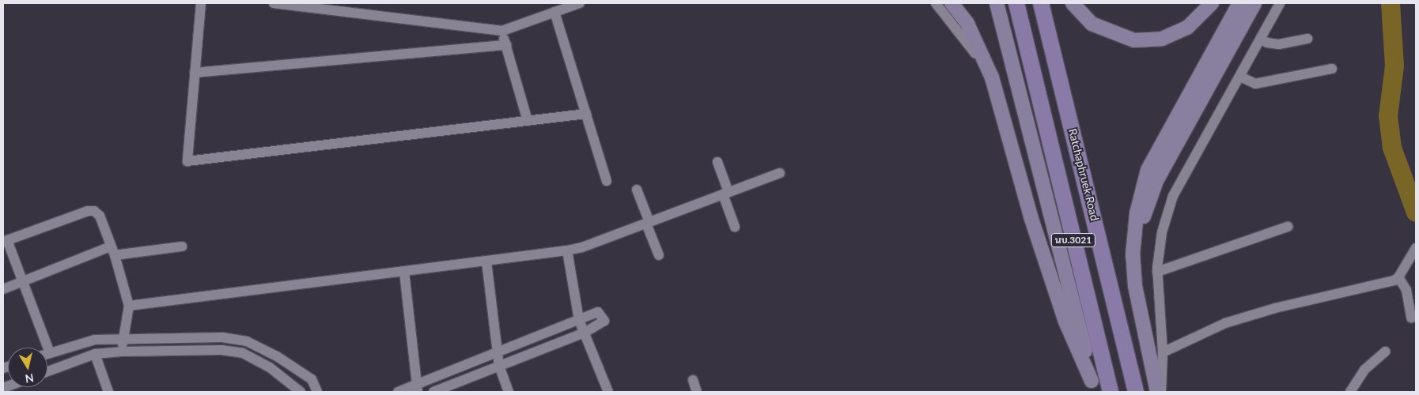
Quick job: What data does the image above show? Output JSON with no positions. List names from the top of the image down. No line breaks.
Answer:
{"streets":{"main road":["Ratchaphruek Road","นบ.3021"]},"north":"bottom"}
